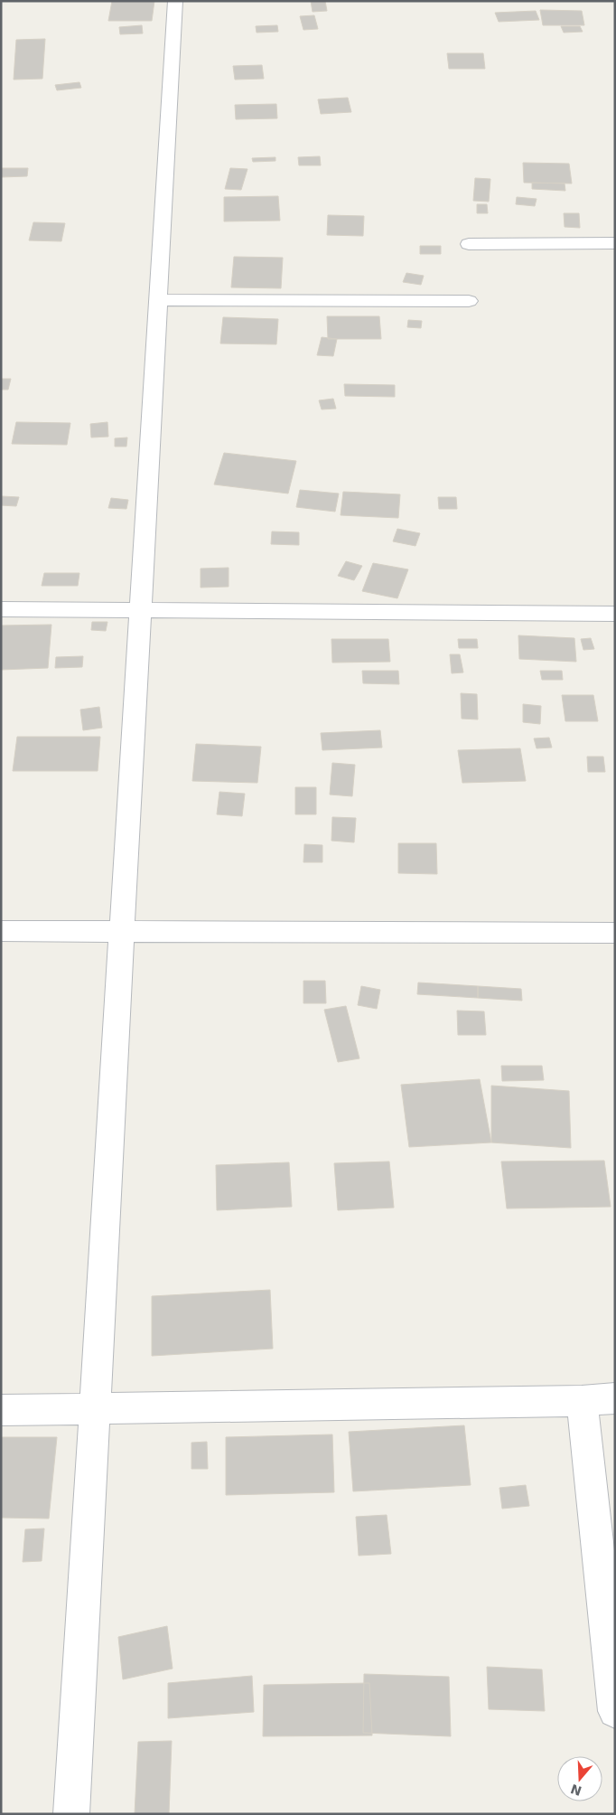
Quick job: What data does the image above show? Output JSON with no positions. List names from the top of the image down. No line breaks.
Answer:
{"north":"bottom"}
